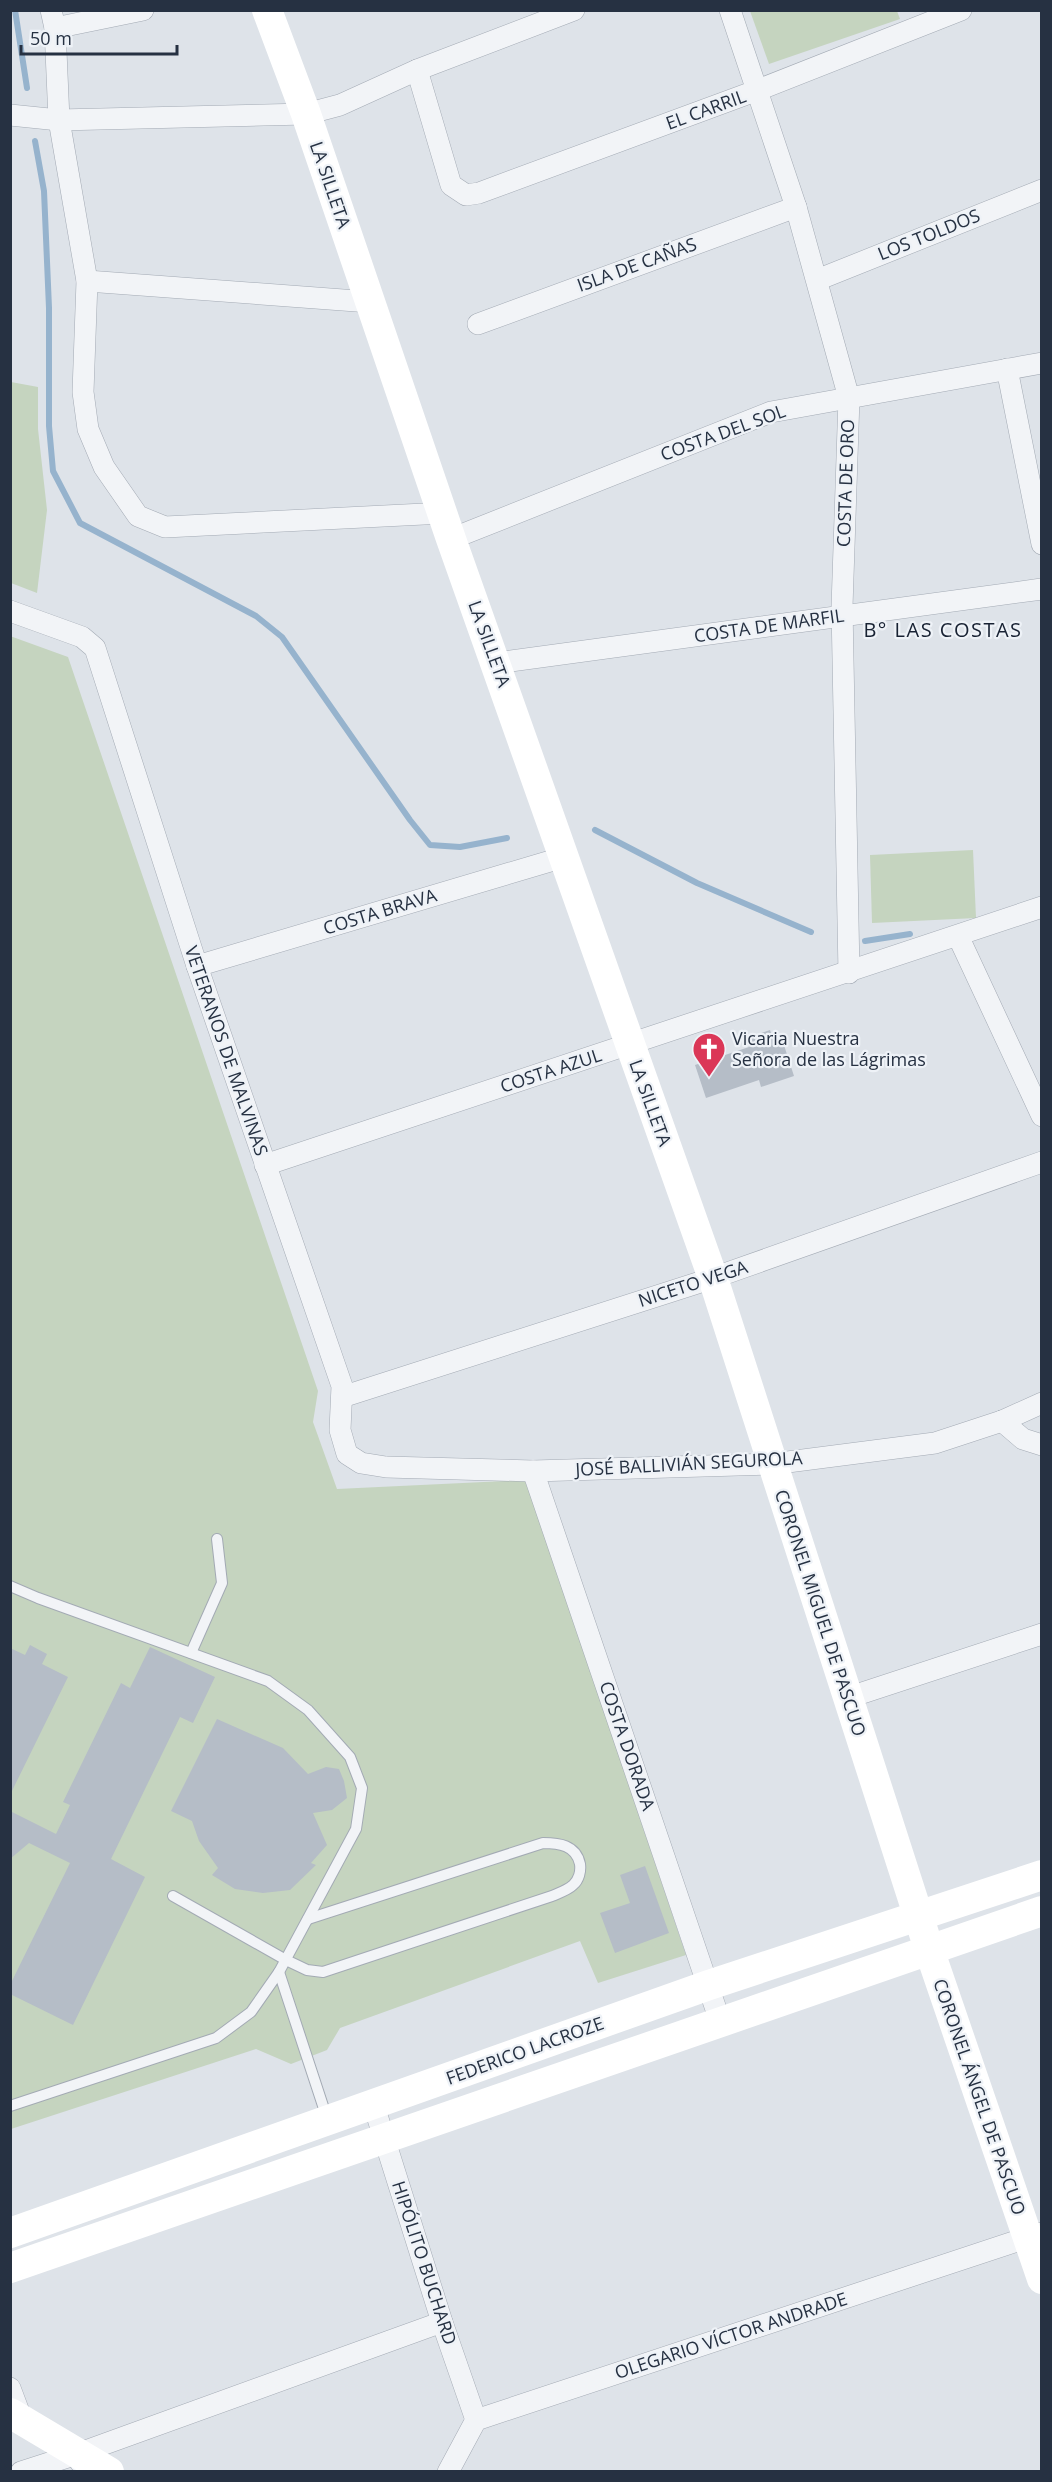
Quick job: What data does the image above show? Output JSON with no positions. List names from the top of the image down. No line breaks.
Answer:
{"streets":{"street":["EL CARRIL","LA SILLETA","LOS TOLDOS","ISLA DE CAÑAS","COSTA DEL SOL","COSTA DE ORO","COSTA DE MARFIL","COSTA BRAVA","VETERANOS DE MALVINAS","COSTA AZUL","NICETO VEGA","JOSÉ BALLIVIÁN SEGUROLA","CORONEL MIGUEL DE PASCUO","COSTA DORADA","FEDERICO LACROZE","CORONEL ÁNGEL DE PASCUO","HIPÓLITO BUCHARD","OLEGARIO VÍCTOR ANDRADE"]},"crossings":[["EL CARRIL","COSTA DE ORO"],["LA SILLETA","COSTA DEL SOL"],["LA SILLETA","COSTA DE MARFIL"],["LA SILLETA","COSTA BRAVA"],["LA SILLETA","COSTA AZUL"],["LA SILLETA","NICETO VEGA"],["LA SILLETA","CORONEL MIGUEL DE PASCUO"],["LOS TOLDOS","COSTA DE ORO"],["ISLA DE CAÑAS","COSTA DE ORO"],["COSTA DEL SOL","COSTA DE ORO"],["COSTA DE ORO","COSTA DE MARFIL"],["COSTA DE ORO","COSTA AZUL"],["COSTA BRAVA","VETERANOS DE MALVINAS"],["VETERANOS DE MALVINAS","COSTA AZUL"],["VETERANOS DE MALVINAS","NICETO VEGA"],["VETERANOS DE MALVINAS","JOSÉ BALLIVIÁN SEGUROLA"],["NICETO VEGA","CORONEL MIGUEL DE PASCUO"],["JOSÉ BALLIVIÁN SEGUROLA","CORONEL MIGUEL DE PASCUO"],["JOSÉ BALLIVIÁN SEGUROLA","COSTA DORADA"],["CORONEL MIGUEL DE PASCUO","FEDERICO LACROZE"],["CORONEL MIGUEL DE PASCUO","CORONEL ÁNGEL DE PASCUO"],["COSTA DORADA","FEDERICO LACROZE"],["FEDERICO LACROZE","CORONEL ÁNGEL DE PASCUO"],["FEDERICO LACROZE","HIPÓLITO BUCHARD"],["CORONEL ÁNGEL DE PASCUO","OLEGARIO VÍCTOR ANDRADE"],["HIPÓLITO BUCHARD","OLEGARIO VÍCTOR ANDRADE"]],"districts":["B° LAS COSTAS"],"places":{"church":["Vicaria Nuestra Señora de las Lágrimas"]},"scale_bar":"50 m"}
